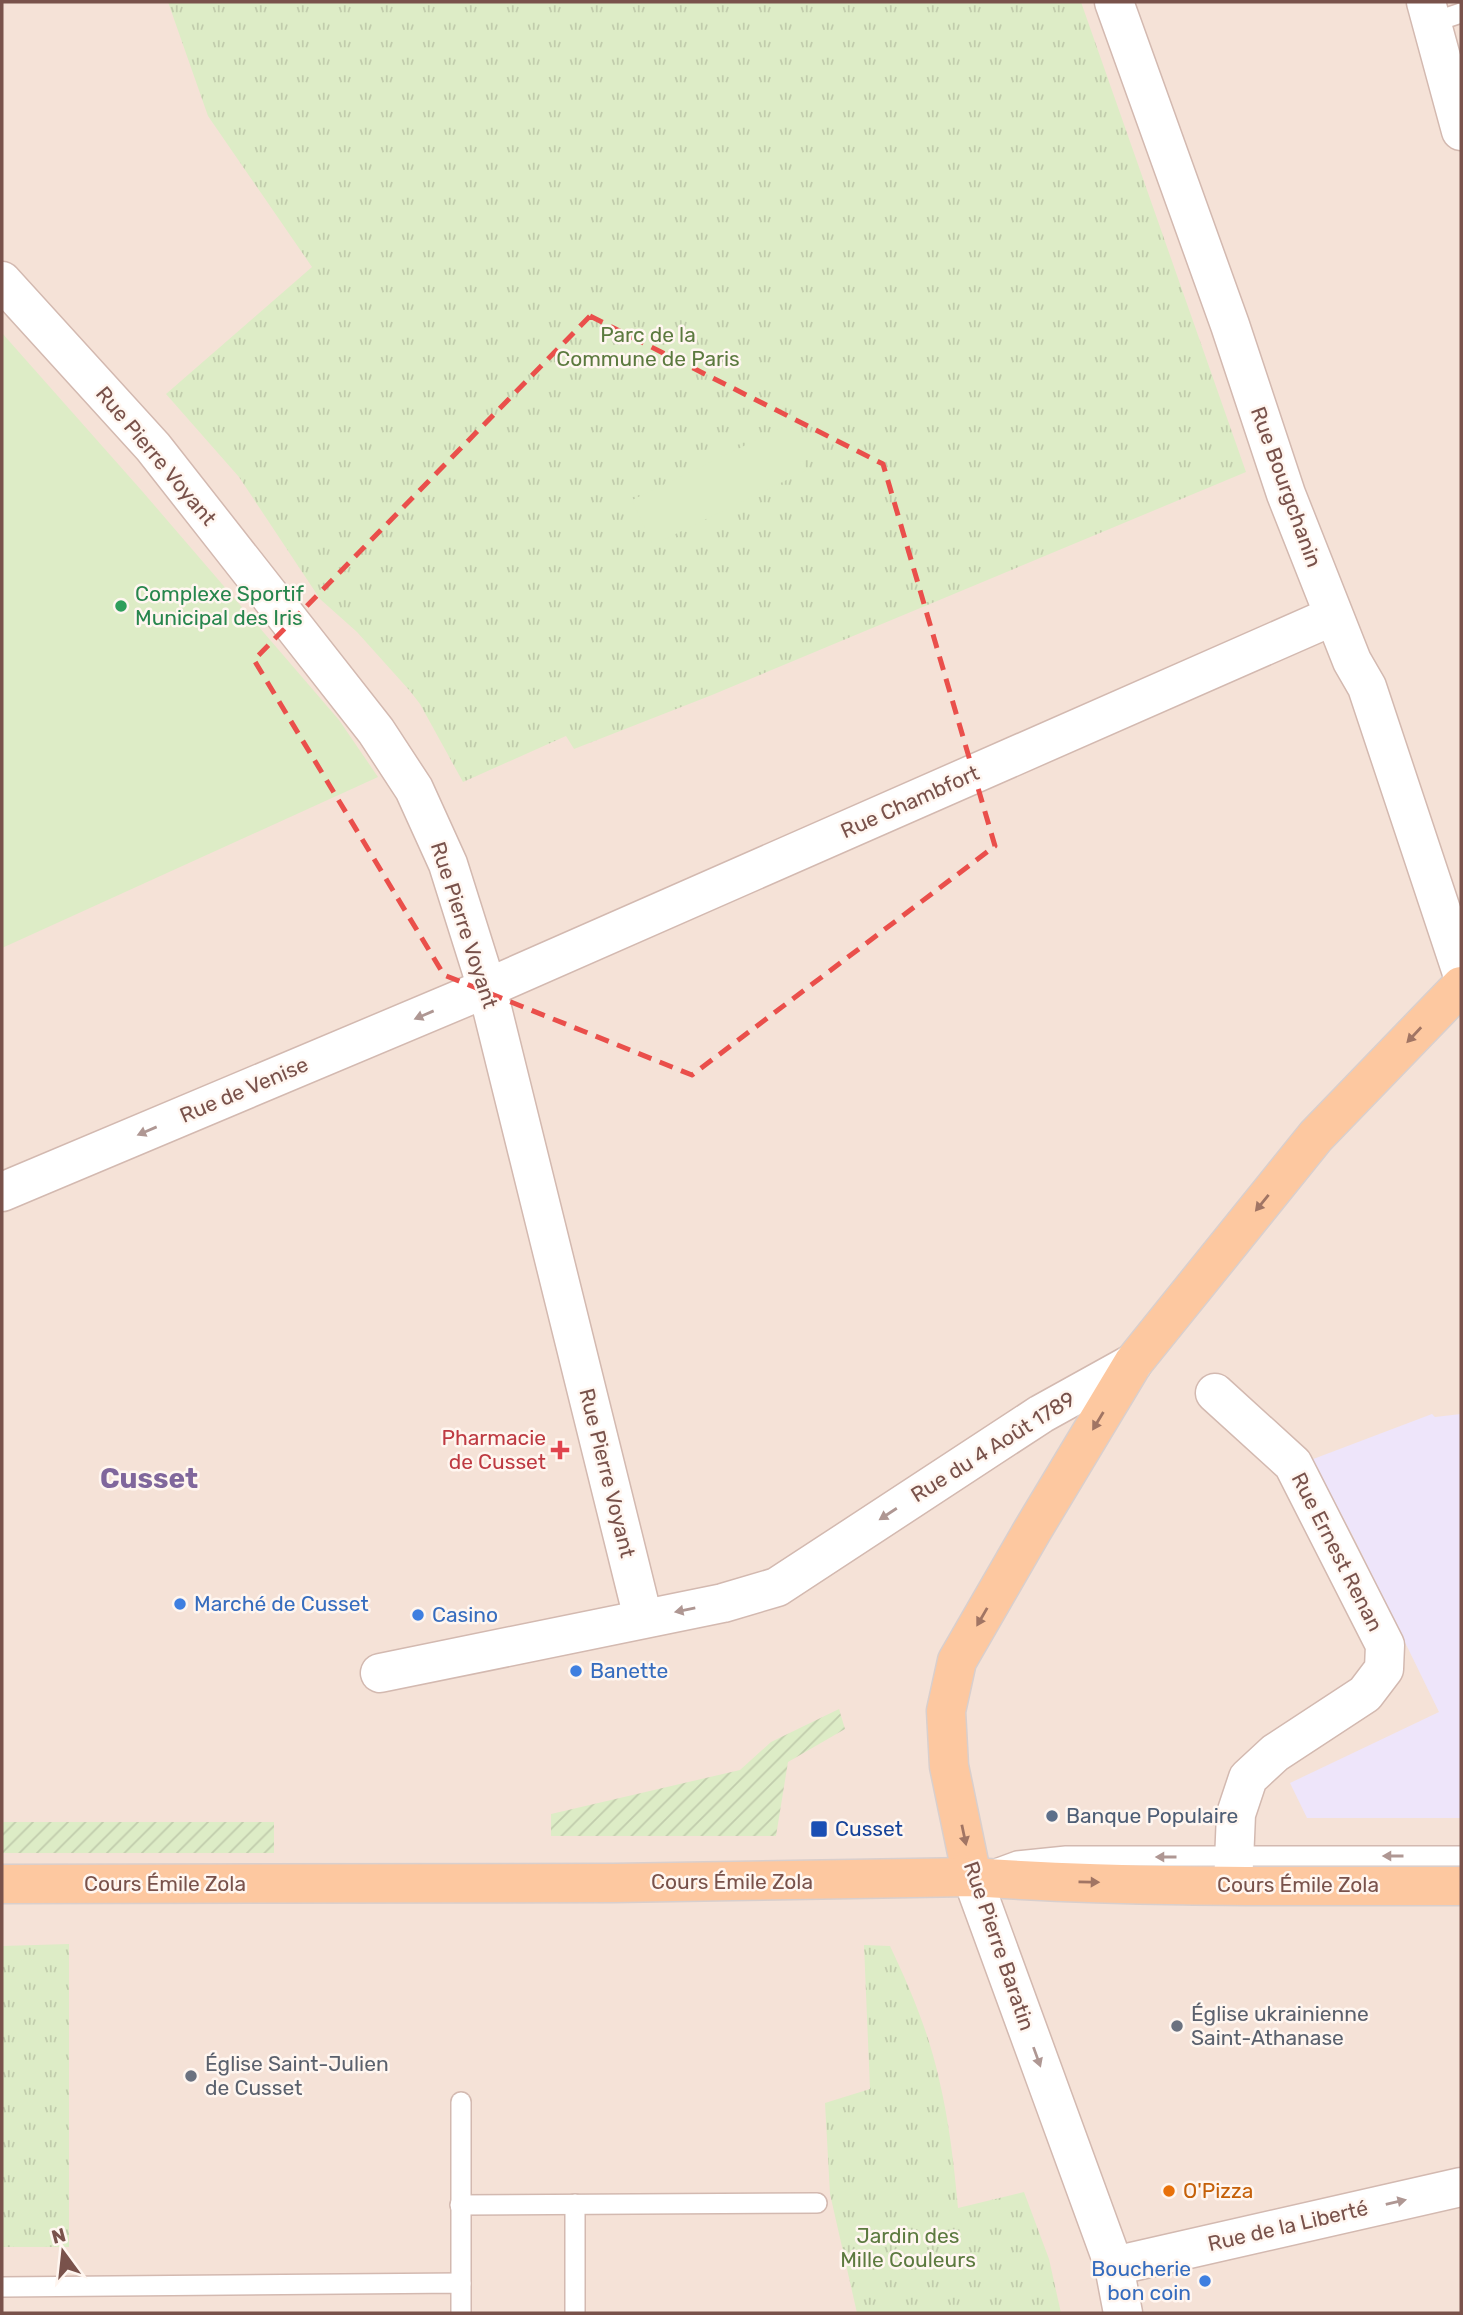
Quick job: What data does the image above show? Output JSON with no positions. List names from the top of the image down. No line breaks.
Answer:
{"streets":{"main road":["Rue du 4 Août 1789","Cours Émile Zola","Rue Pierre Baratin"],"street":["Rue Pierre Voyant","Rue Bourgchanin","Rue Chambfort","Rue de Venise","Rue Ernest Renan","Rue de la Liberté"]},"crossings":[["Rue Pierre Voyant","Rue Chambfort"],["Rue Pierre Voyant","Rue de Venise"],["Rue Pierre Voyant","Rue du 4 Août 1789"],["Rue Bourgchanin","Rue Chambfort"],["Rue Chambfort","Rue de Venise"],["Rue du 4 Août 1789","Rue Pierre Baratin"],["Rue Ernest Renan","Cours Émile Zola"],["Cours Émile Zola","Rue Pierre Baratin"],["Rue Pierre Baratin","Rue de la Liberté"]],"one_way":["Rue de Venise","Rue du 4 Août 1789","Rue Pierre Baratin","Rue de la Liberté"],"districts":["Cusset"],"parks":["Parc de la Commune de Paris","Jardin des Mille Couleurs"],"places":{"other":["Complexe Sportif Municipal des Iris","Marché de Cusset","Casino","Banette","Banque Populaire","Église ukrainienne Saint-Athanase","Église Saint-Julien de Cusset","O'Pizza","Boucherie bon coin"],"health":["Pharmacie de Cusset"],"transit":["Cusset"]},"north":"top"}
